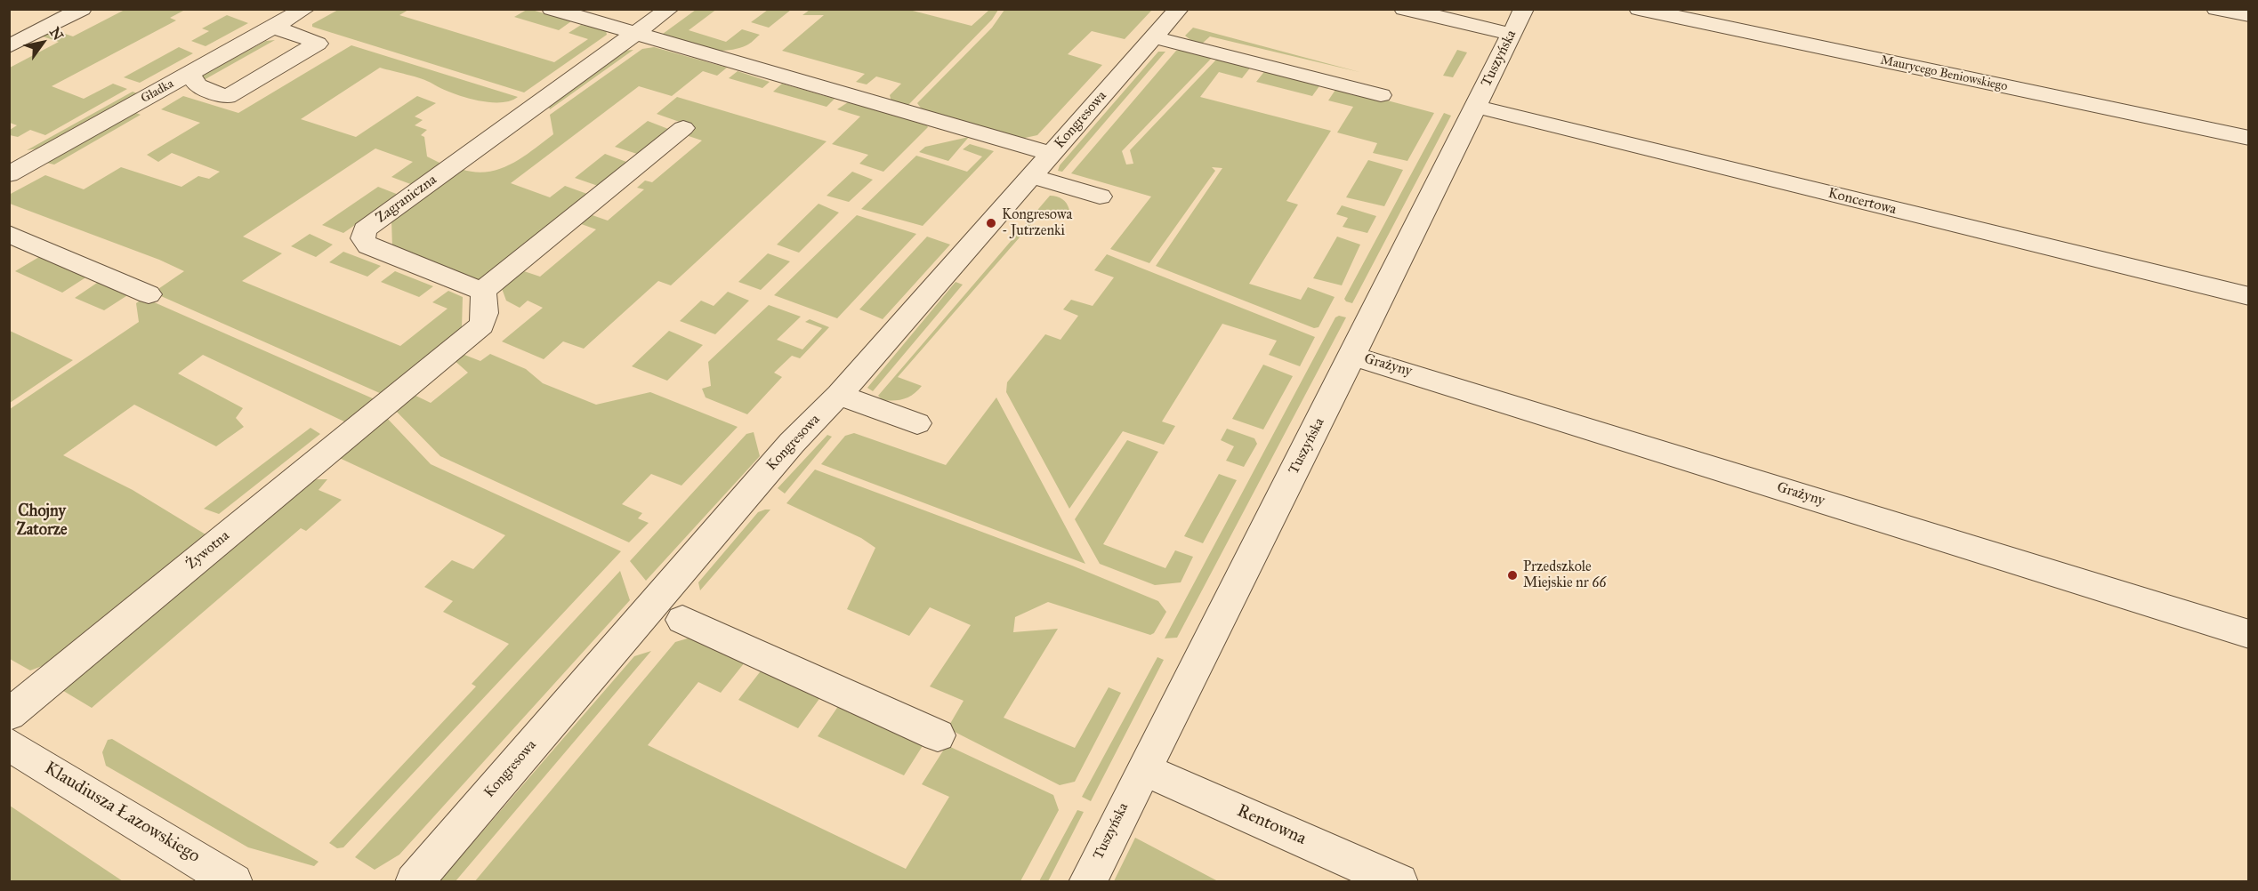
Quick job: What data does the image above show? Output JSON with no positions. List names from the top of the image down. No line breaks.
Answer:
{"streets":{"street":["Tuszyńska","Maurycego Beniowskiego","Gładka","Kongresowa","Zagraniczna","Koncertowa","Grażyny","Żywotna","Klaudiusza Łazowskiego","Rentowna"]},"crossings":[["Tuszyńska","Koncertowa"],["Tuszyńska","Grażyny"],["Tuszyńska","Rentowna"],["Zagraniczna","Żywotna"]],"districts":["Chojny Zatorze"],"places":["Kongresowa - Jutrzenki","Przedszkole Miejskie nr 66"],"north":"top right"}
